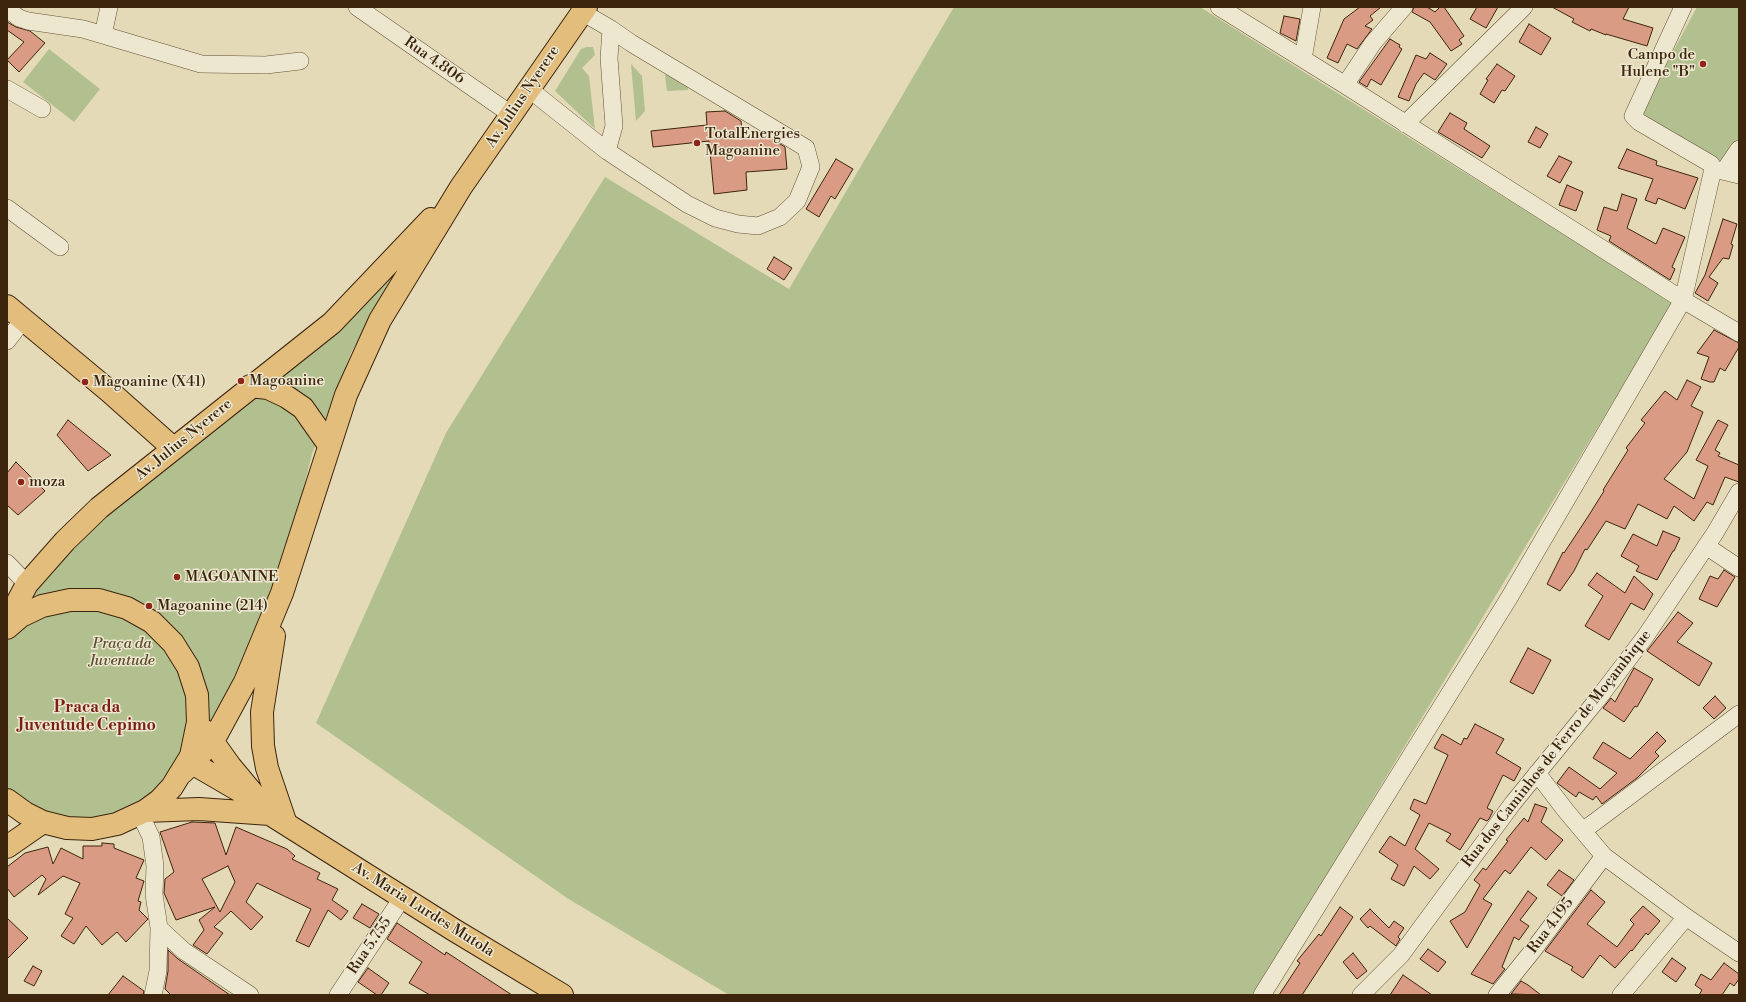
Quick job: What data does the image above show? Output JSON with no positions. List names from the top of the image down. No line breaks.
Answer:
{"streets":{"main road":["Av. Julius Nyerere","Av. Maria Lurdes Mutola"],"street":["Rua 4.806","Rua dos Caminhos de Ferro de Moçambique","Rua 4.195","Rua 5.755"]},"crossings":[["Rua 4.806","Av. Julius Nyerere"],["Av. Maria Lurdes Mutola","Rua 5.755"]],"districts":["Praca da Juventude Cepimo"],"parks":["Praça da Juventude"],"places":["Campo de Hulene \"B\"","TotalEnergies Magoanine","Magoanine","Magoanine (X41)","moza","MAGOANINE","Magoanine (214)"]}
